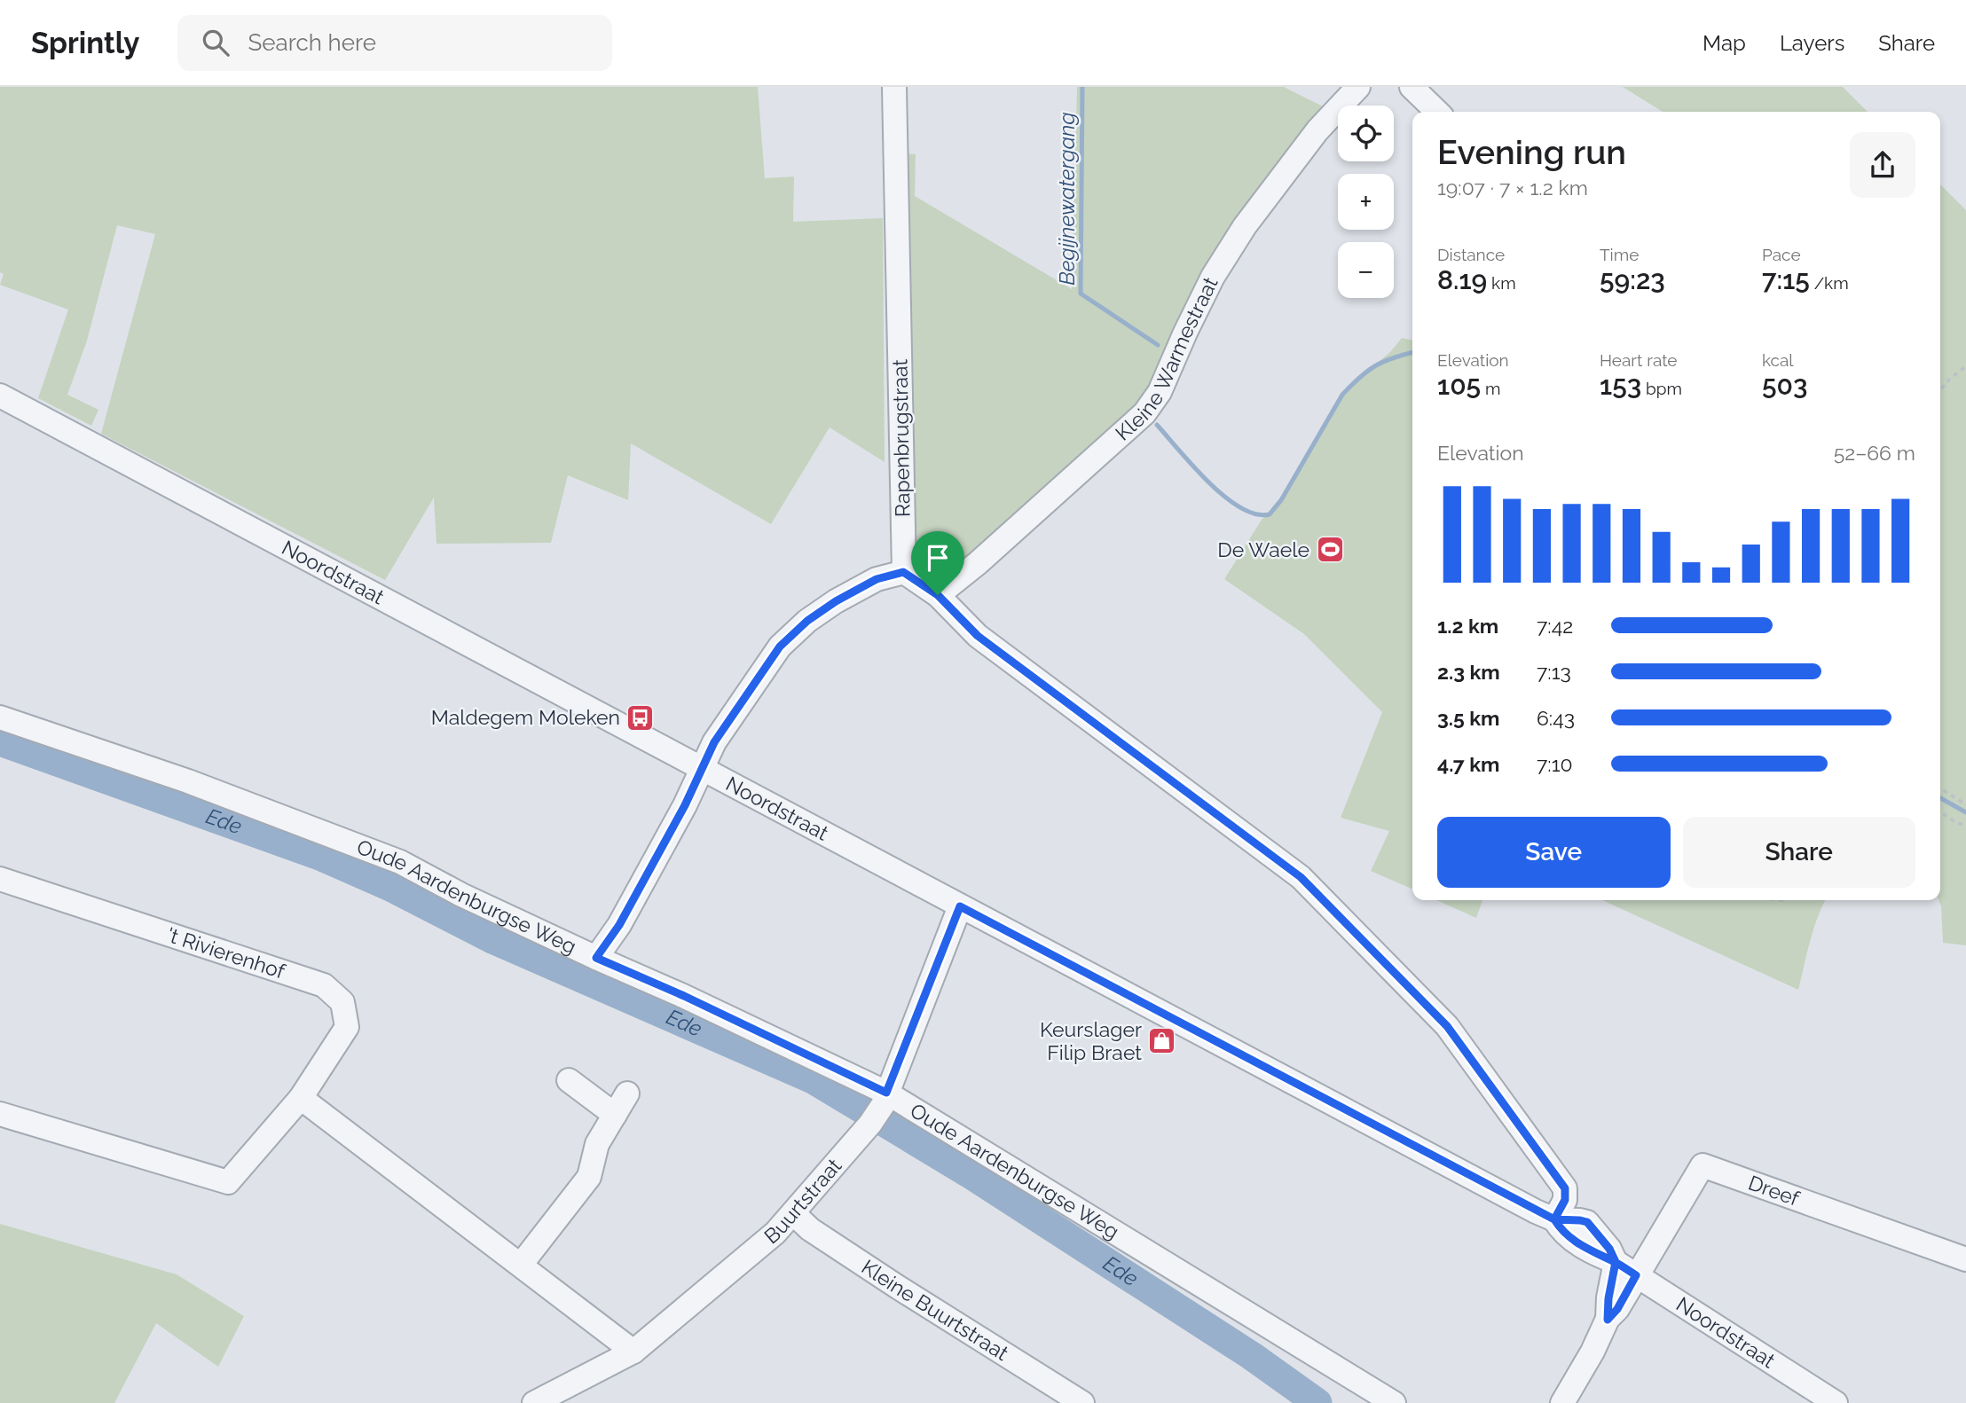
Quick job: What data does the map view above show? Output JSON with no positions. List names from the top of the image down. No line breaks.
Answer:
{"streets":{"street":["Kleine Warmestraat","Rapenbrugstraat","Noordstraat","Oude Aardenburgse Weg","'t Rivierenhof","Dreef","Buurtstraat","Kleine Buurtstraat"]},"crossings":[["Noordstraat","Dreef"],["Noordstraat","Buurtstraat"],["Oude Aardenburgse Weg","Buurtstraat"],["Buurtstraat","Kleine Buurtstraat"]],"water":["Begijnewatergang","Ede"],"places":{"sports":["De Waele"],"bus stop":["Maldegem Moleken"],"shop":["Keurslager Filip Braet"]},"page":{"header":"Sprintly","search":"Search here","nav":["Map","Layers","Share"],"map_buttons":["+","−"],"heading":["Evening run","19:07 · 7 × 1.2 km"],"stats":[["Distance","8.19 km"],["Time","59:23"],["Pace","7:15 /km"],["Elevation","105 m"],["Heart rate","153 bpm"],["kcal","503"]],"chart":["Elevation","52–66 m"],"list":[{"name":"1.2 km","note":"7:42"},{"name":"2.3 km","note":"7:13"},{"name":"3.5 km","note":"6:43"},{"name":"4.7 km","note":"7:10"}],"buttons":["Save","Share"]}}
